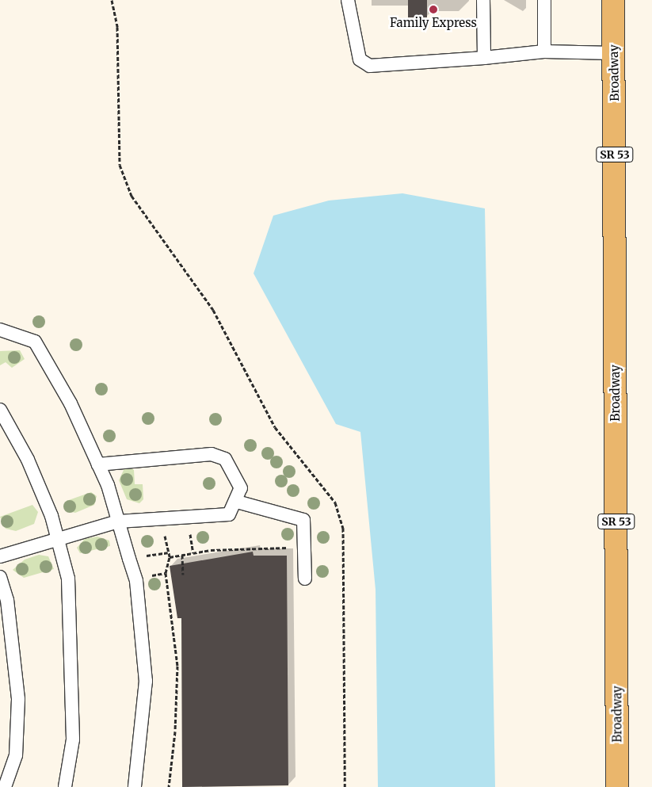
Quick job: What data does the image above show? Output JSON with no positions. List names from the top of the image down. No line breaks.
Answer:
{"streets":{"main road":["Broadway","SR 53"]},"places":["Family Express"]}
